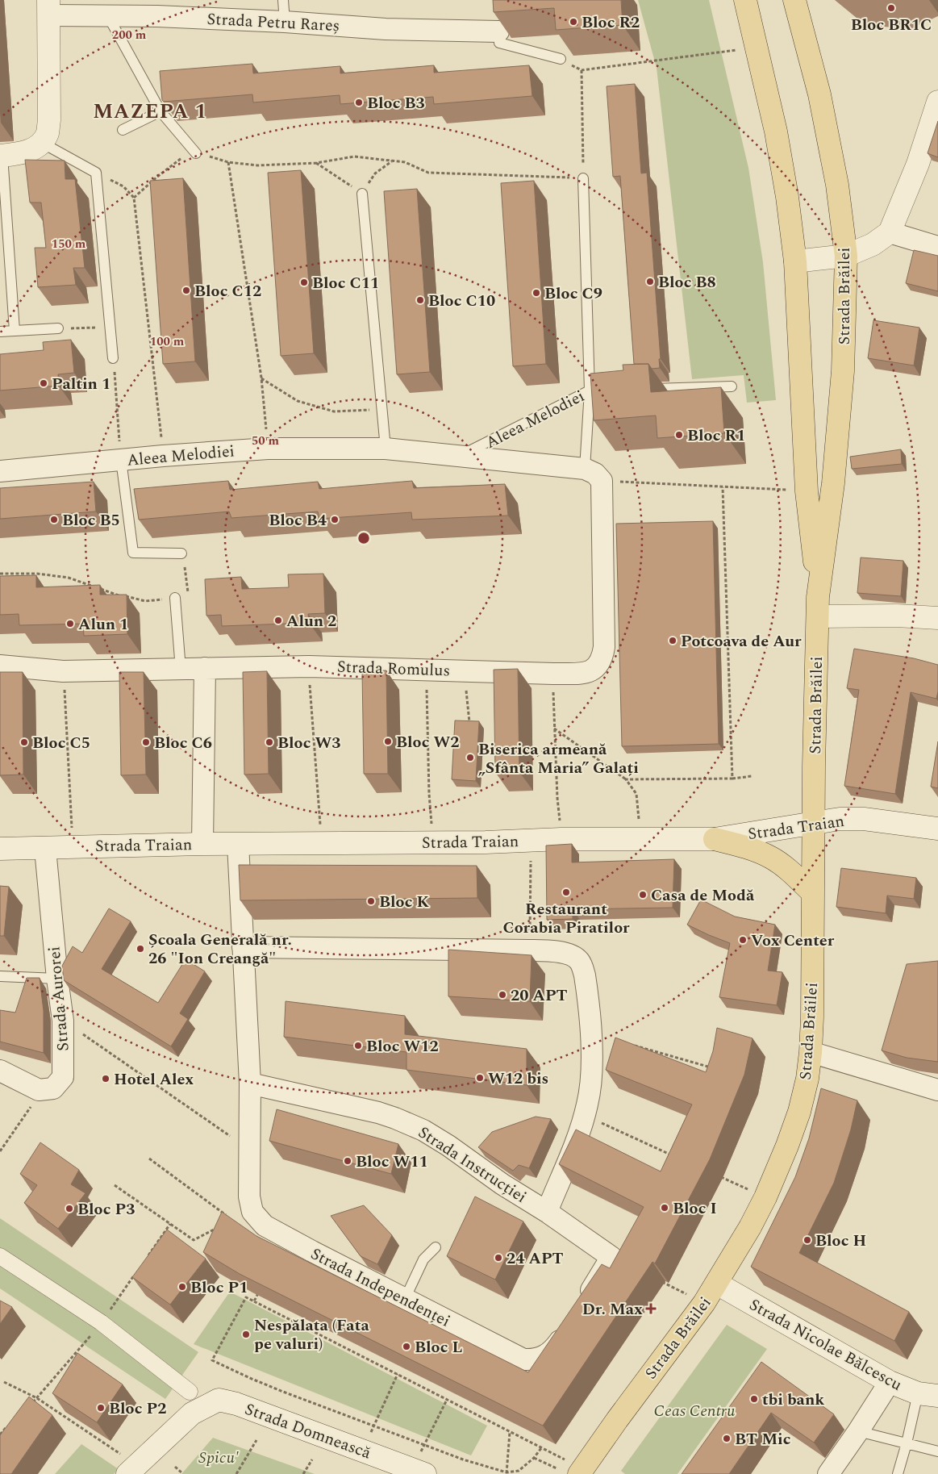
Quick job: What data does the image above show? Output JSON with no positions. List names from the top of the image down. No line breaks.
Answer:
{"streets":{"main road":["Strada Brăilei","Strada Traian","Strada Nicolae Bălcescu","Strada Domnească"],"street":["Strada Petru Rareș","Aleea Melodiei","Strada Romulus","Strada Aurorei","Strada Instrucției","Strada Independenței"]},"crossings":[["Strada Brăilei","Strada Traian"],["Strada Brăilei","Strada Nicolae Bălcescu"],["Aleea Melodiei","Strada Romulus"],["Strada Traian","Strada Aurorei"]],"districts":["MAZEPA 1"],"parks":["Ceas Centru","Spicu'"],"places":{"other":["Bloc BR1C","Bloc R2","Bloc B3","Bloc B8","Bloc C11","Bloc C12","Bloc C9","Bloc C10","Paltin 1","Bloc R1","Bloc B5","Bloc B4","Alun 2","Alun 1","Potcoava de Aur","Bloc W2","Bloc C5","Bloc C6","Bloc W3","Biserica armeană „Sfânta Maria” Galați","Restaurant Corabia Piratilor","Casa de Modă","Bloc K","Vox Center","Școala Generală nr. 26 \"Ion Creangă\"","20 APT","Bloc W12","W12 bis","Hotel Alex","Bloc W11","Bloc I","Bloc P3","Bloc H","24 APT","Bloc P1","Nespălata (Fata pe valuri)","Bloc L","tbi bank","Bloc P2","BT Mic"],"health":["Dr. Max"]},"rings":["200 m","150 m","100 m","50 m"]}
